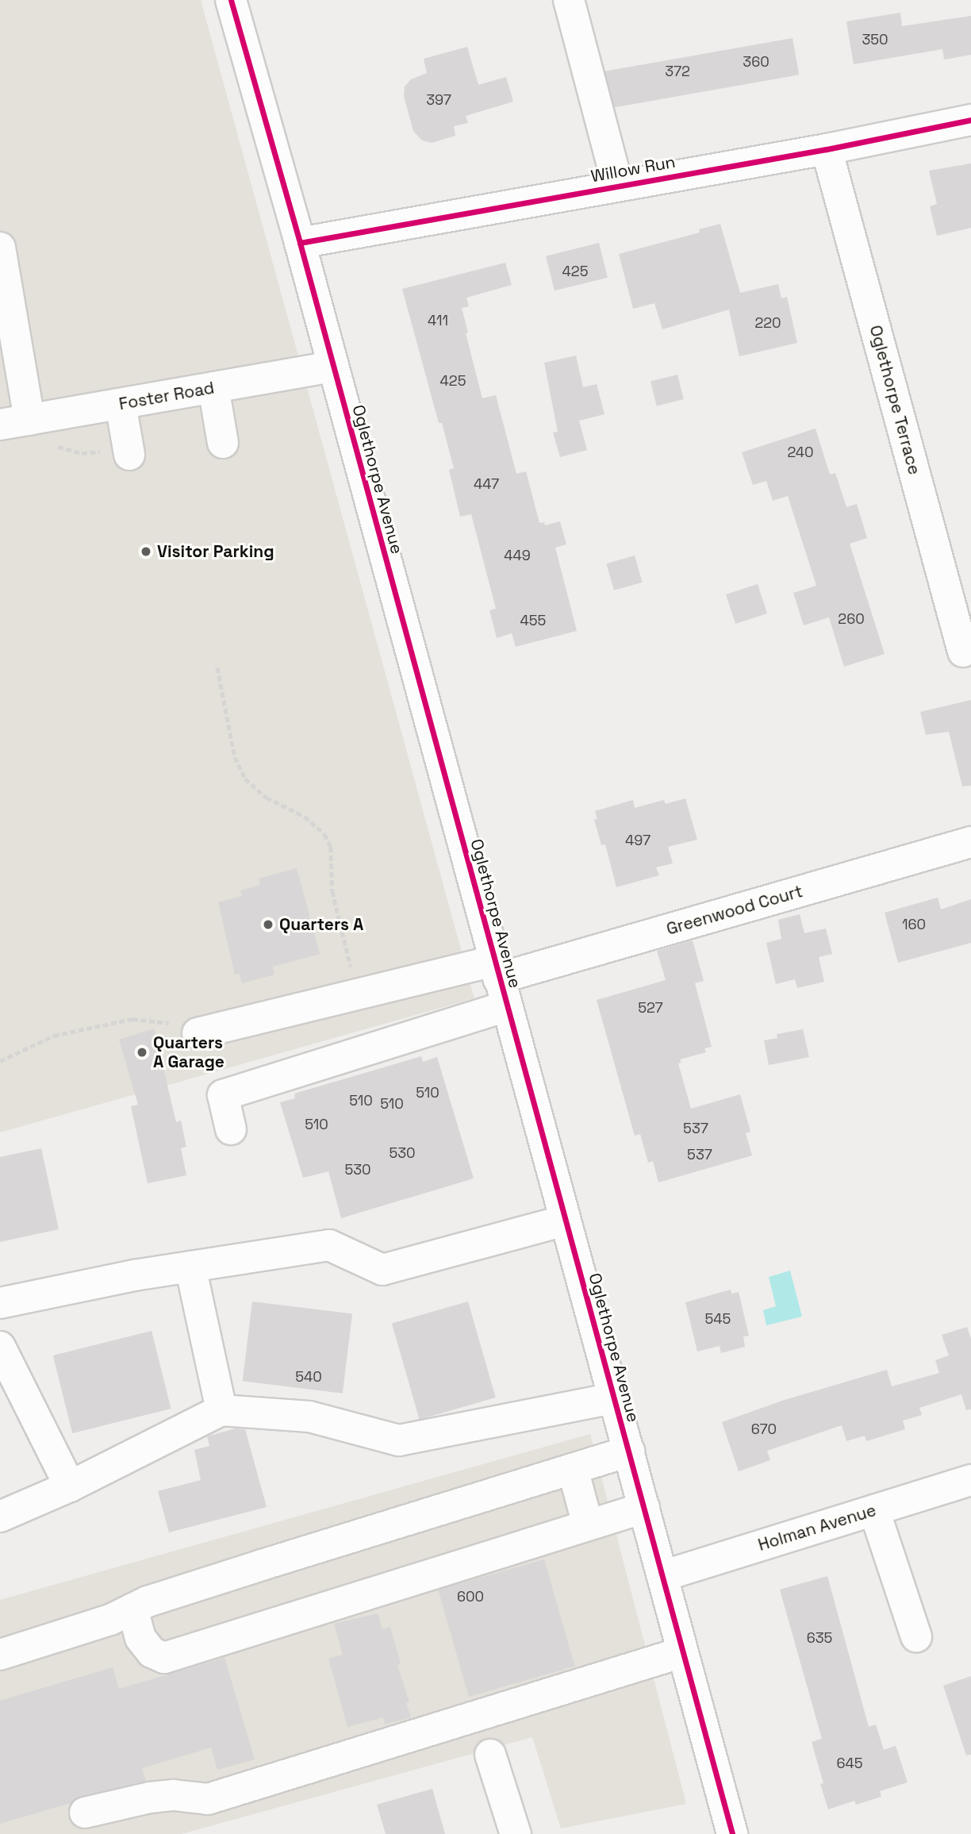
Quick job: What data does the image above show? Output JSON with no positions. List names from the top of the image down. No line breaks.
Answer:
{"streets":{"street":["Willow Run","Foster Road","Oglethorpe Terrace","Oglethorpe Avenue","Greenwood Court","Holman Avenue"]},"crossings":[["Willow Run","Oglethorpe Terrace"],["Willow Run","Oglethorpe Avenue"],["Foster Road","Oglethorpe Avenue"],["Oglethorpe Avenue","Greenwood Court"],["Oglethorpe Avenue","Holman Avenue"]],"places":["Visitor Parking","Quarters A","Quarters A Garage"],"house_numbers":["350","360","372","397","425","411","220","425","240","447","449","260","455","497","160","527","510","510","510","510","537","530","537","530","545","540","670","600","635","645"]}
